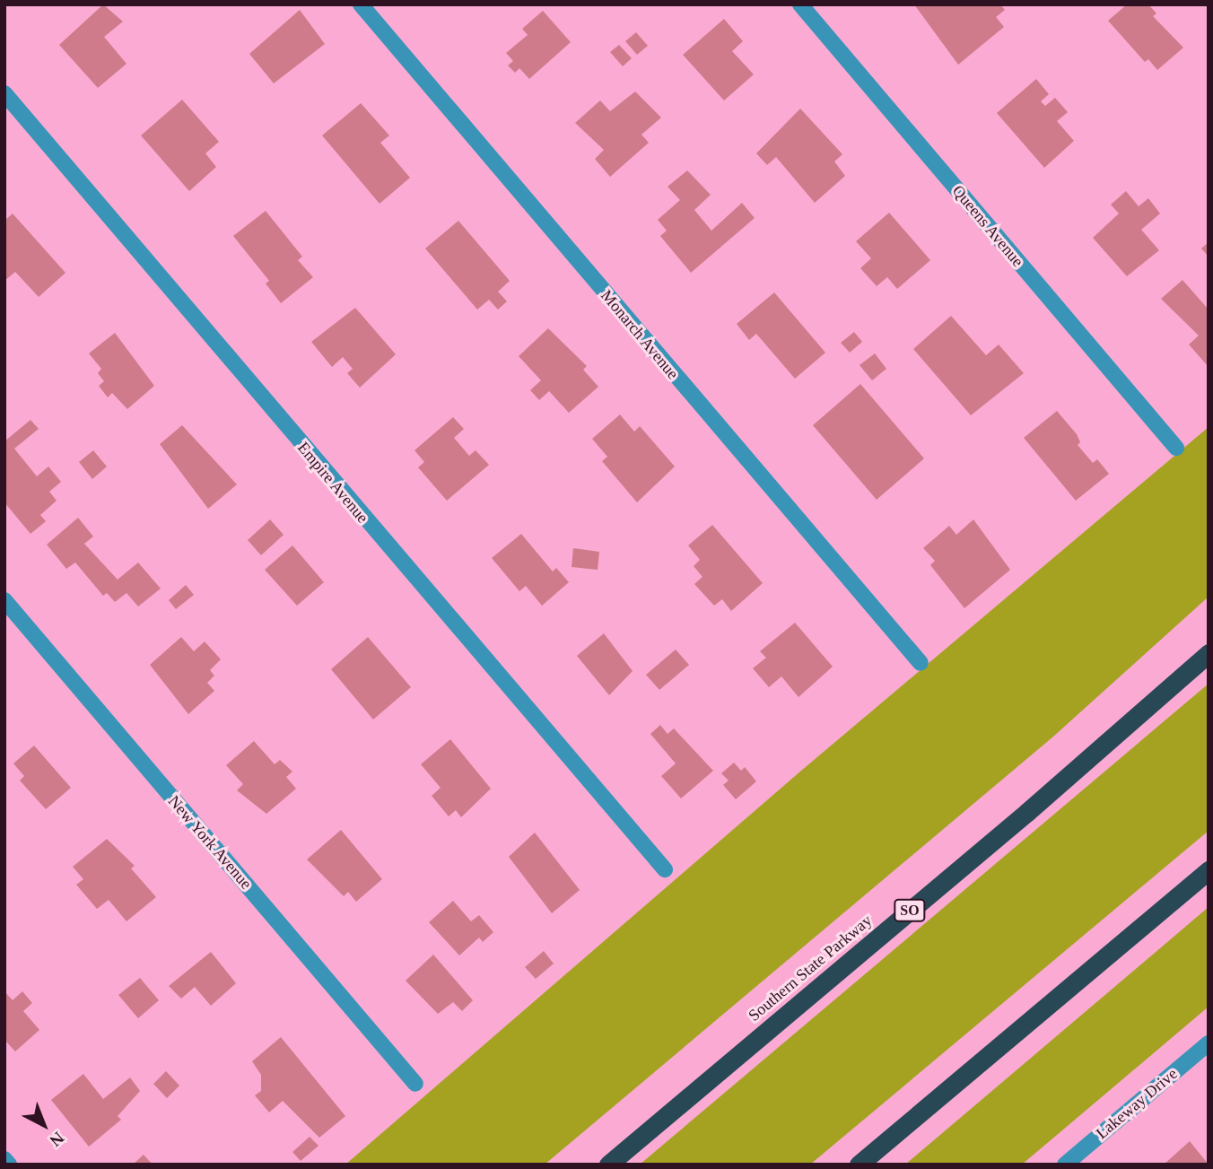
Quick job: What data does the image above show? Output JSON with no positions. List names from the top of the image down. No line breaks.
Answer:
{"streets":{"highway":["SO","Southern State Parkway"],"street":["Queens Avenue","Monarch Avenue","Empire Avenue","New York Avenue","Lakeway Drive"]},"north":"bottom right"}
